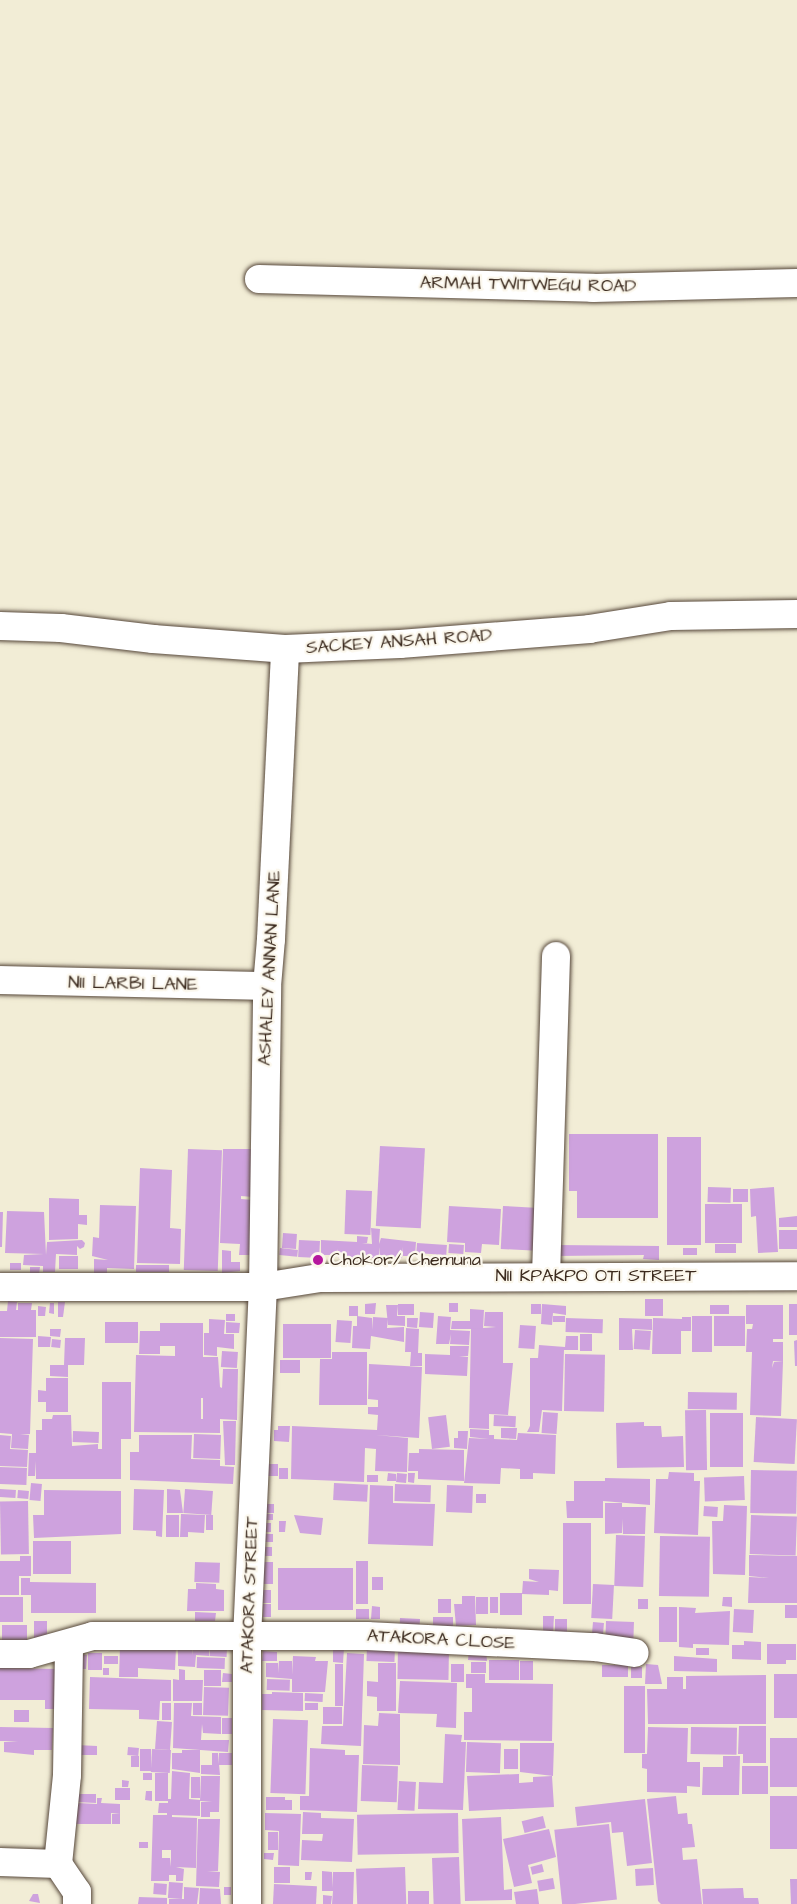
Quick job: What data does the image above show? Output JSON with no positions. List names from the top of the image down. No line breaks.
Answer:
{"streets":{"street":["ARMAH TWITWEGU ROAD","SACKEY ANSAH ROAD","ASHALEY ANNAN LANE","NII LARBI LANE","NII KPAKPO OTI STREET","ATAKORA STREET","ATAKORA CLOSE"]},"crossings":[["SACKEY ANSAH ROAD","ASHALEY ANNAN LANE"],["ASHALEY ANNAN LANE","NII LARBI LANE"],["ASHALEY ANNAN LANE","NII KPAKPO OTI STREET"],["ASHALEY ANNAN LANE","ATAKORA STREET"],["NII KPAKPO OTI STREET","ATAKORA STREET"],["ATAKORA STREET","ATAKORA CLOSE"]],"places":["Chokor/ Chemuna"]}
